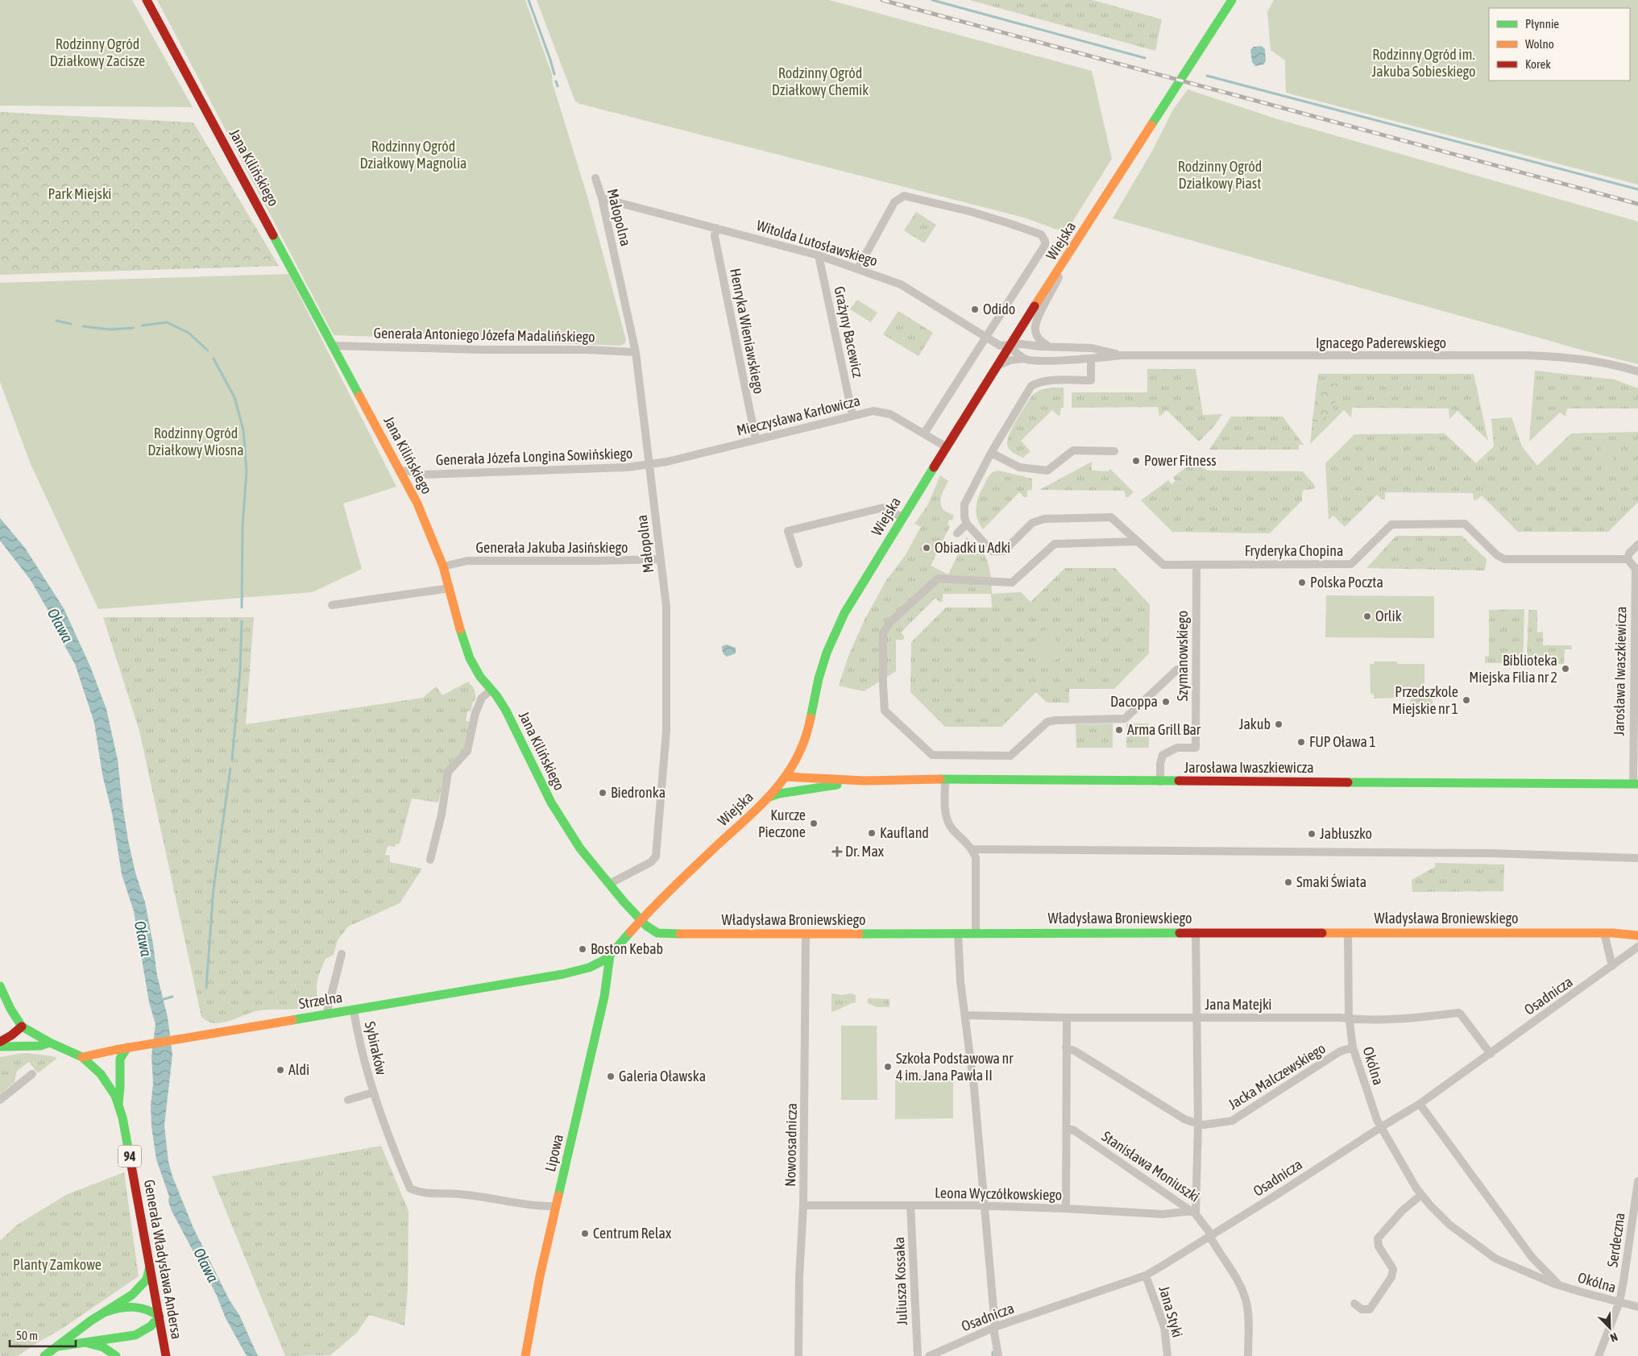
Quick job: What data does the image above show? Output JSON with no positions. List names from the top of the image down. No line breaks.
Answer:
{"streets":{"street":["Jana Kilińskiego","Małopolna","Wiejska","Witolda Lutosławskiego","Henryka Wieniawskiego","Grażyny Bacewicz","Generała Antoniego Józefa Madalińskiego","Ignacego Paderewskiego","Mieczysława Karłowicza","Generała Józefa Longina Sowińskiego","Generała Jakuba Jasińskiego","Fryderyka Chopina","Szymanowskiego","Jarosława Iwaszkiewicza","Władysława Broniewskiego","Osadnicza","Strzelna","Jana Matejki","Sybiraków","Okólna","Jacka Malczewskiego","Nowoosadnicza","Lipowa","94","Stanisława Moniuszki","Leona Wyczółkowskiego","Serdeczna","Generała Władysława Andersa","Juliusza Kossaka","Jana Styki"]},"crossings":[["Jana Kilińskiego","Małopolna"],["Jana Kilińskiego","Wiejska"],["Jana Kilińskiego","Generała Antoniego Józefa Madalińskiego"],["Jana Kilińskiego","Generała Józefa Longina Sowińskiego"],["Jana Kilińskiego","Generała Jakuba Jasińskiego"],["Jana Kilińskiego","Władysława Broniewskiego"],["Małopolna","Witolda Lutosławskiego"],["Małopolna","Generała Antoniego Józefa Madalińskiego"],["Małopolna","Mieczysława Karłowicza"],["Małopolna","Generała Józefa Longina Sowińskiego"],["Małopolna","Generała Jakuba Jasińskiego"],["Wiejska","Witolda Lutosławskiego"],["Wiejska","Mieczysława Karłowicza"],["Wiejska","Jarosława Iwaszkiewicza"],["Wiejska","Władysława Broniewskiego"],["Wiejska","Strzelna"],["Wiejska","Lipowa"],["Witolda Lutosławskiego","Henryka Wieniawskiego"],["Witolda Lutosławskiego","Grażyny Bacewicz"],["Henryka Wieniawskiego","Mieczysława Karłowicza"],["Grażyny Bacewicz","Mieczysława Karłowicza"],["Mieczysława Karłowicza","Generała Józefa Longina Sowińskiego"],["Fryderyka Chopina","Szymanowskiego"],["Fryderyka Chopina","Jarosława Iwaszkiewicza"],["Szymanowskiego","Jarosława Iwaszkiewicza"],["Władysława Broniewskiego","Okólna"],["Władysława Broniewskiego","Nowoosadnicza"],["Osadnicza","Jana Matejki"],["Osadnicza","Okólna"],["Osadnicza","Stanisława Moniuszki"],["Osadnicza","Jana Styki"],["Strzelna","Sybiraków"],["Strzelna","Lipowa"],["Strzelna","Generała Władysława Andersa"],["Jana Matejki","Okólna"],["Okólna","Jacka Malczewskiego"],["Okólna","Serdeczna"],["Nowoosadnicza","Leona Wyczółkowskiego"],["94","Generała Władysława Andersa"],["Stanisława Moniuszki","Leona Wyczółkowskiego"],["Leona Wyczółkowskiego","Juliusza Kossaka"]],"water":["Oława"],"parks":["Rodzinny Ogród Działkowy Zacisze","Rodzinny Ogród im. Jakuba Sobieskiego","Rodzinny Ogród Działkowy Chemik","Rodzinny Ogród Działkowy Magnolia","Rodzinny Ogród Działkowy Piast","Park Miejski","Rodzinny Ogród Działkowy Wiosna","Planty Zamkowe"],"places":{"other":["Odido","Power Fitness","Obiadki u Adki","Polska Poczta","Orlik","Biblioteka Miejska Filia nr 2","Przedszkole Miejskie nr 1","Dacoppa","Jakub","Arma Grill Bar","FUP Oława 1","Biedronka","Kurcze Pieczone","Kaufland","Jabłuszko","Smaki Świata","Boston Kebab","Szkoła Podstawowa nr 4 im. Jana Pawła II","Aldi","Galeria Oławska","Centrum Relax"],"health":["Dr. Max"]},"legend":["Płynnie","Wolno","Korek"],"scale_bar":"50 m","north":"bottom right"}
